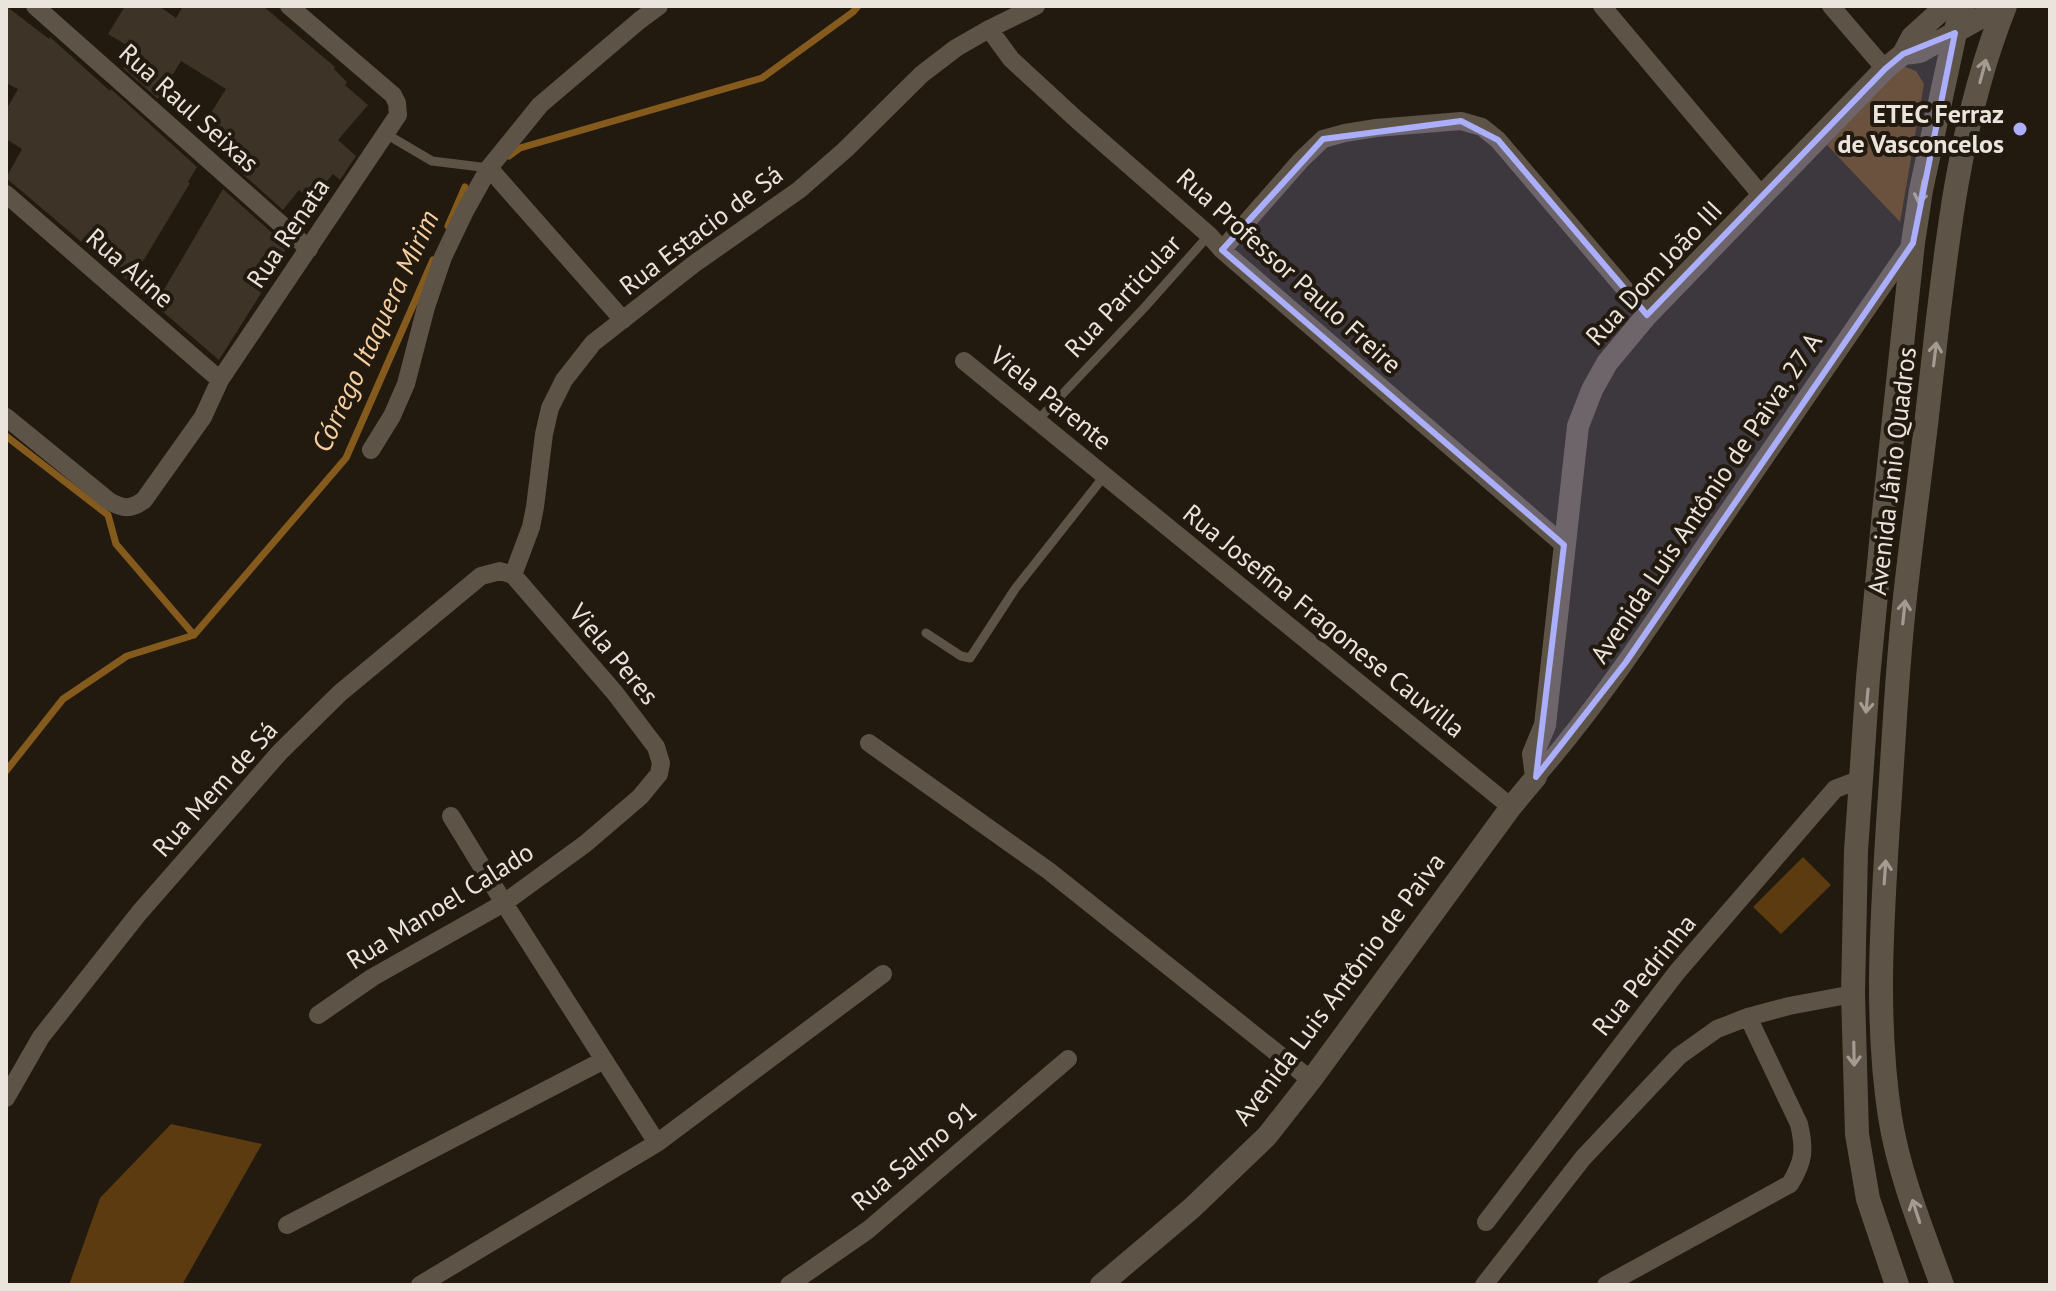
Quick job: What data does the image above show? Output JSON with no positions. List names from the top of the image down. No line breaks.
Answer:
{"streets":{"main road":["Avenida Jânio Quadros"],"street":["Rua Raul Seixas","Rua Estacio de Sá","Rua Renata","Rua Aline","Rua Professor Paulo Freire","Rua Dom João III","Viela Parente","Avenida Luis Antônio de Paiva, 27 A","Rua Josefina Fragonese Cauvilla","Viela Peres","Rua Mem de Sá","Rua Manoel Calado","Rua Pedrinha","Avenida Luis Antônio de Paiva","Rua Salmo 91"],"lane":["Rua Particular"]},"crossings":[["Rua Raul Seixas","Rua Renata"],["Rua Estacio de Sá","Rua Professor Paulo Freire"],["Rua Estacio de Sá","Viela Peres"],["Rua Estacio de Sá","Rua Mem de Sá"],["Rua Renata","Rua Aline"],["Rua Professor Paulo Freire","Rua Dom João III"],["Rua Professor Paulo Freire","Rua Particular"],["Rua Dom João III","Avenida Jânio Quadros"],["Rua Dom João III","Avenida Luis Antônio de Paiva, 27 A"],["Rua Dom João III","Avenida Luis Antônio de Paiva"],["Rua Particular","Viela Parente"],["Viela Parente","Rua Josefina Fragonese Cauvilla"],["Avenida Jânio Quadros","Avenida Luis Antônio de Paiva, 27 A"],["Avenida Jânio Quadros","Rua Pedrinha"],["Avenida Luis Antônio de Paiva, 27 A","Avenida Luis Antônio de Paiva"],["Rua Josefina Fragonese Cauvilla","Avenida Luis Antônio de Paiva"],["Viela Peres","Rua Mem de Sá"],["Viela Peres","Rua Manoel Calado"]],"water":["Córrego Itaquera Mirim"],"places":["ETEC Ferraz de Vasconcelos"]}
